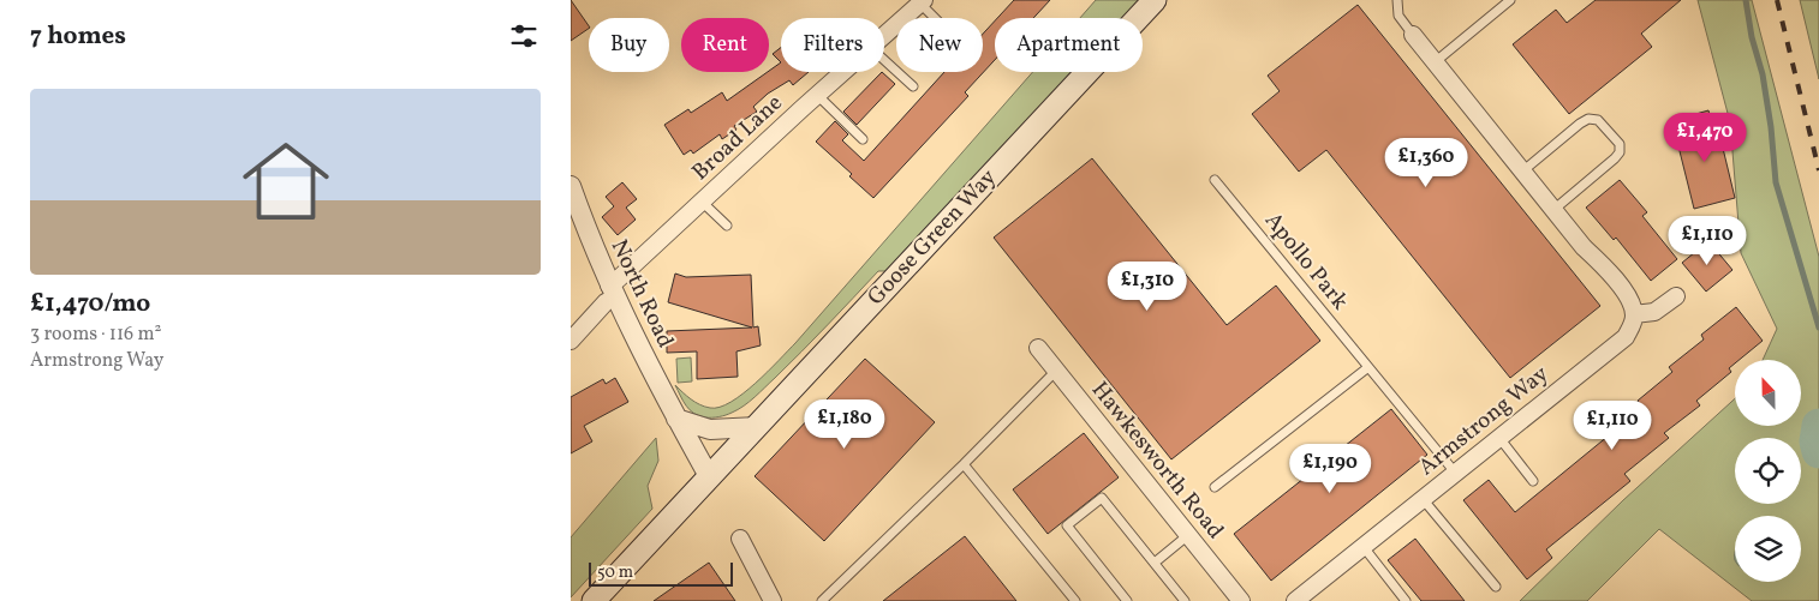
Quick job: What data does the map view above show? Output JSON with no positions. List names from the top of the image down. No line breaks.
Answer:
{"streets":{"main road":["Goose Green Way"],"street":["Broad Lane","North Road","Armstrong Way","Hawkesworth Road"],"lane":["Apollo Park"]},"crossings":[["Broad Lane","North Road"],["Goose Green Way","North Road"],["Apollo Park","Armstrong Way"]],"scale_bar":"50 m","north":"top","page":{"heading":"7 homes","chip":["Buy","Rent","Filters","New","Apartment"],"list":[{"name":"£1,470/mo","note":"3 rooms · 116 m² · Armstrong Way"}],"price":["£1,470","£1,360","£1,110","£1,310","£1,180","£1,110","£1,190"],"scale":"50 m"}}
